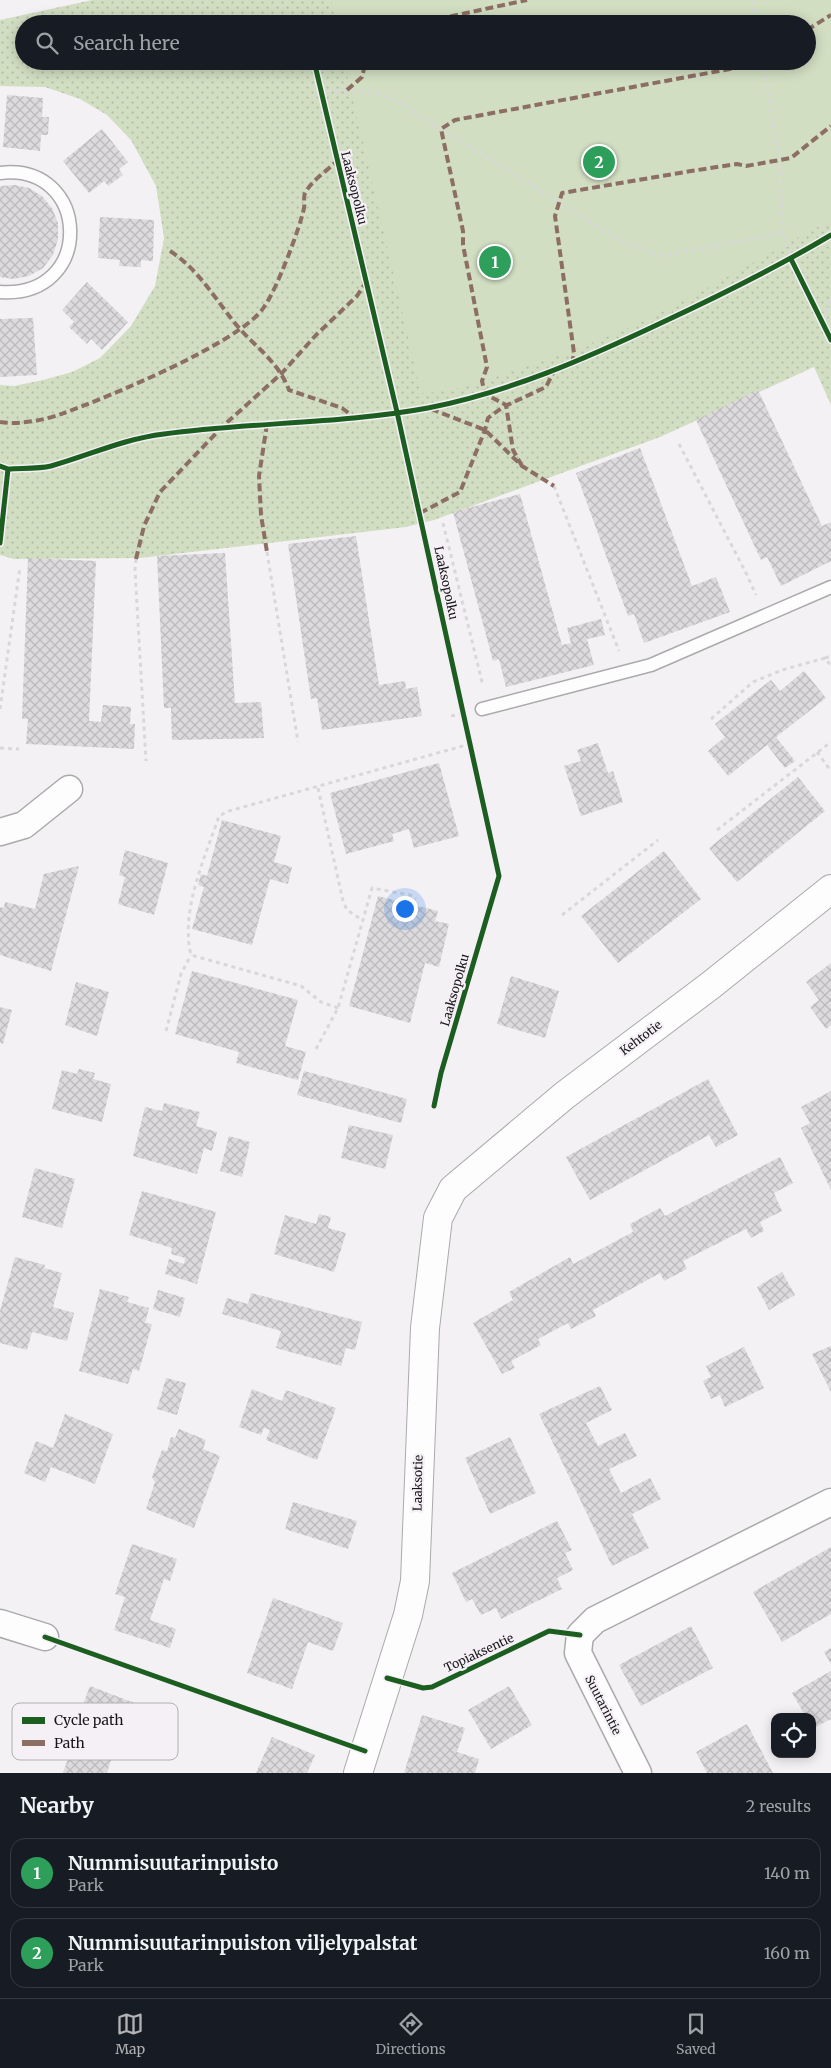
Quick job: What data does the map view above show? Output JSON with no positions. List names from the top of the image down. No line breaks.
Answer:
{"streets":{"street":["Kehtotie","Laaksotie","Suutarintie"],"cycle path":["Laaksopolku","Topiaksentie"]},"crossings":[["Kehtotie","Laaksotie"]],"legend":["Cycle path","Path"],"page":{"search":"Search here","pins":["2","1"],"heading":["Nearby","2 results"],"list":[{"mark":"1","name":"Nummisuutarinpuisto","note":"Park","value":"140 m"},{"mark":"2","name":"Nummisuutarinpuiston viljelypalstat","note":"Park","value":"160 m"}],"nav":["Map","Directions","Saved"]}}
